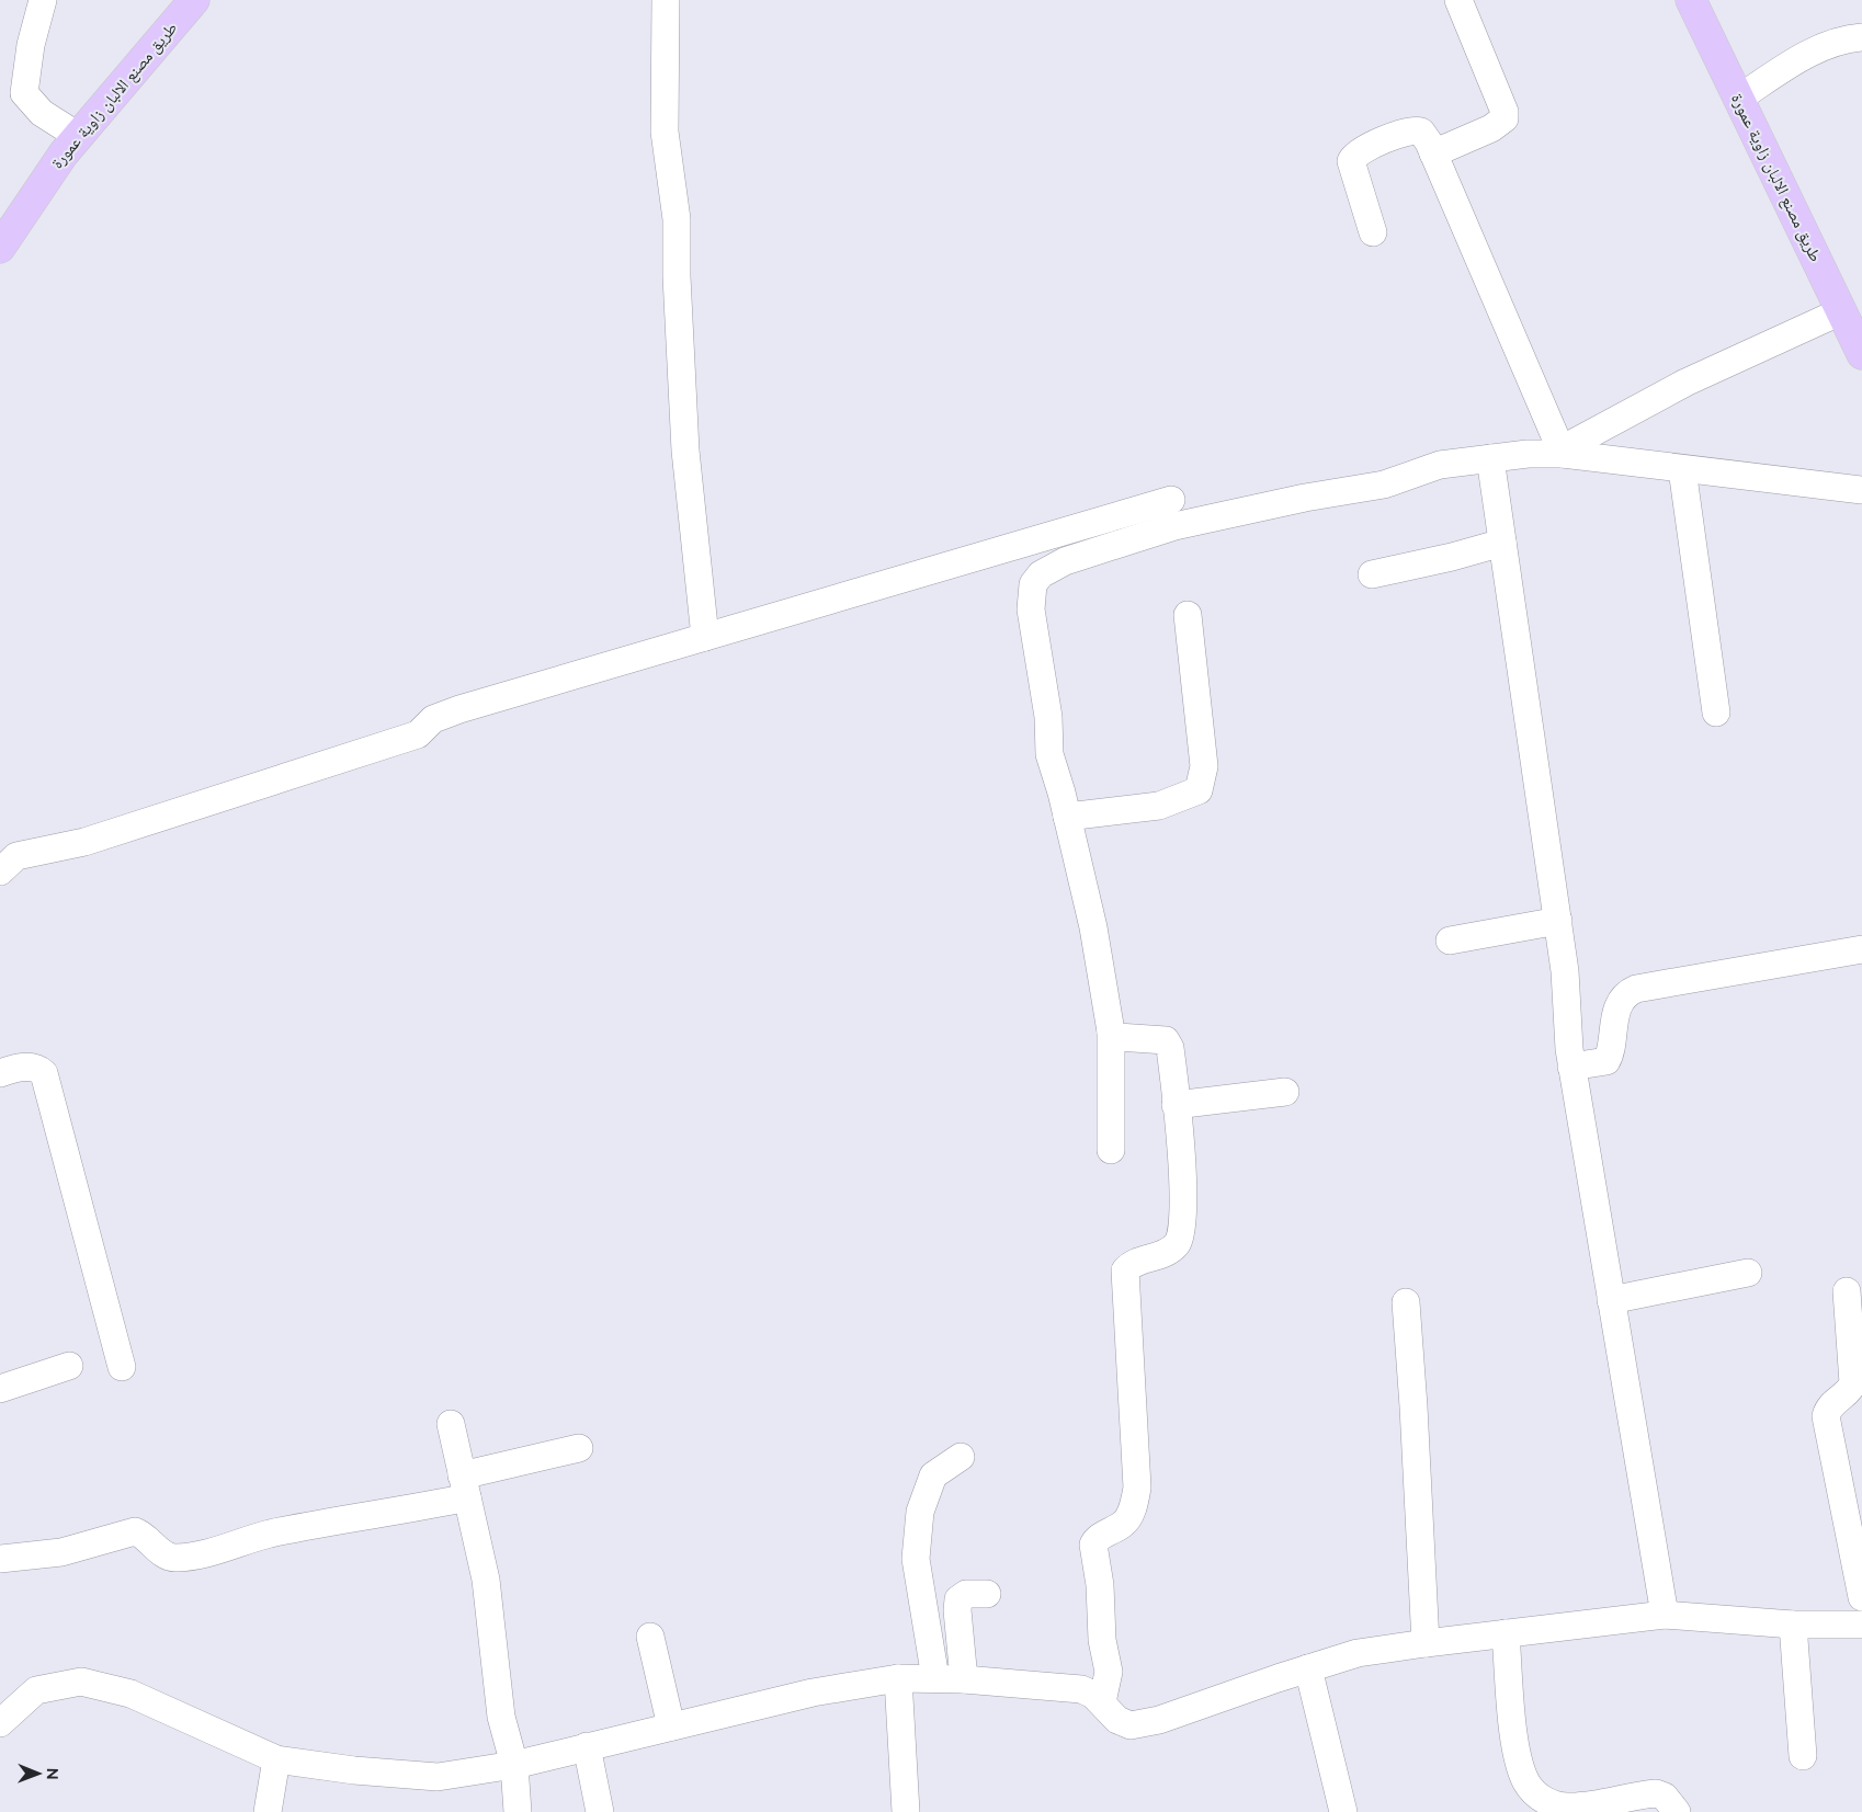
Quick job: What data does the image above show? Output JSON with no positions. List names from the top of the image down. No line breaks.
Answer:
{"streets":{"main road":["طريق مصنع الالبان زاوية عمورة"]},"north":"right"}
